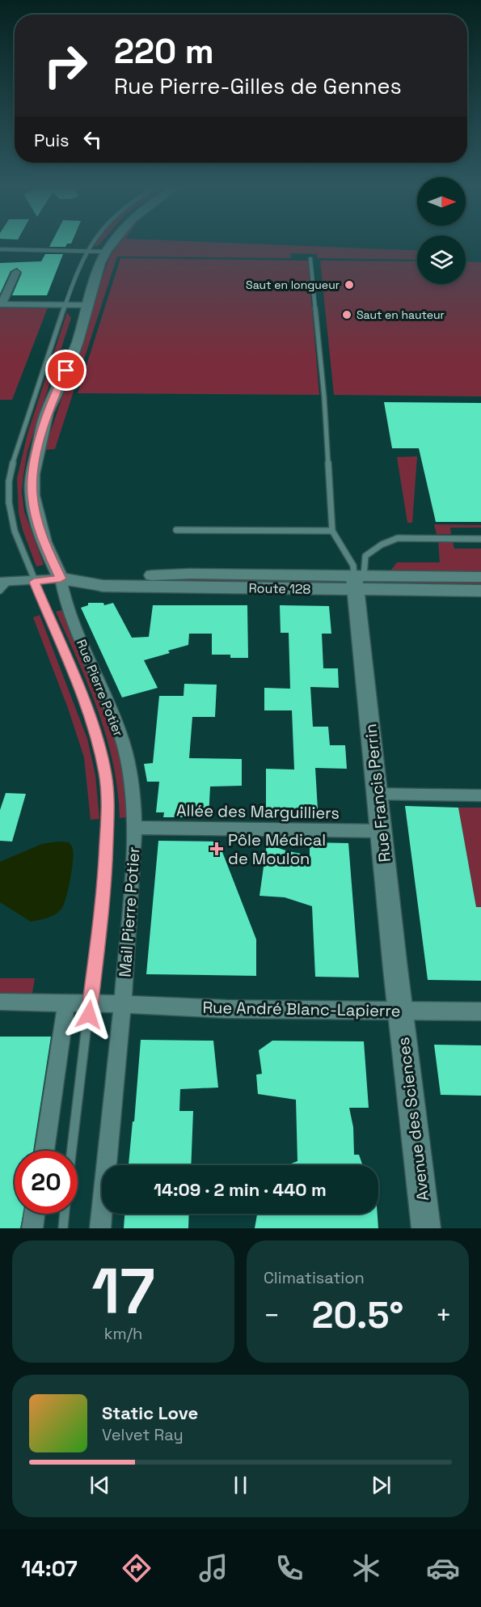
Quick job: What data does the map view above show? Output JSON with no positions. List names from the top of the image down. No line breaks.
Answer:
{"streets":{"main road":["Route 128","Rue Francis Perrin","Avenue des Sciences"],"street":["Rue Pierre Potier","Allée des Marguilliers","Mail Pierre Potier","Rue André Blanc-Lapierre"]},"crossings":[["Route 128","Rue Pierre Potier"],["Route 128","Rue Francis Perrin"],["Rue Pierre Potier","Allée des Marguilliers"],["Rue Pierre Potier","Mail Pierre Potier"],["Rue Francis Perrin","Allée des Marguilliers"],["Rue Francis Perrin","Rue André Blanc-Lapierre"],["Rue Francis Perrin","Avenue des Sciences"],["Allée des Marguilliers","Mail Pierre Potier"],["Mail Pierre Potier","Rue André Blanc-Lapierre"],["Rue André Blanc-Lapierre","Avenue des Sciences"]],"places":{"other":["Saut en longueur","Saut en hauteur"],"health":["Pôle Médical de Moulon"]},"north":"right","page":{"turn":["220 m","Rue Pierre-Gilles de Gennes"],"then":"Puis","limit":"20","trip":"14:09 · 2 min · 440 m","tile":[["17","km/h"],"Climatisation"],"heat":["−","20.5°","+"],"song":["Static Love","Velvet Ray"],"tabs":"14:07"}}
